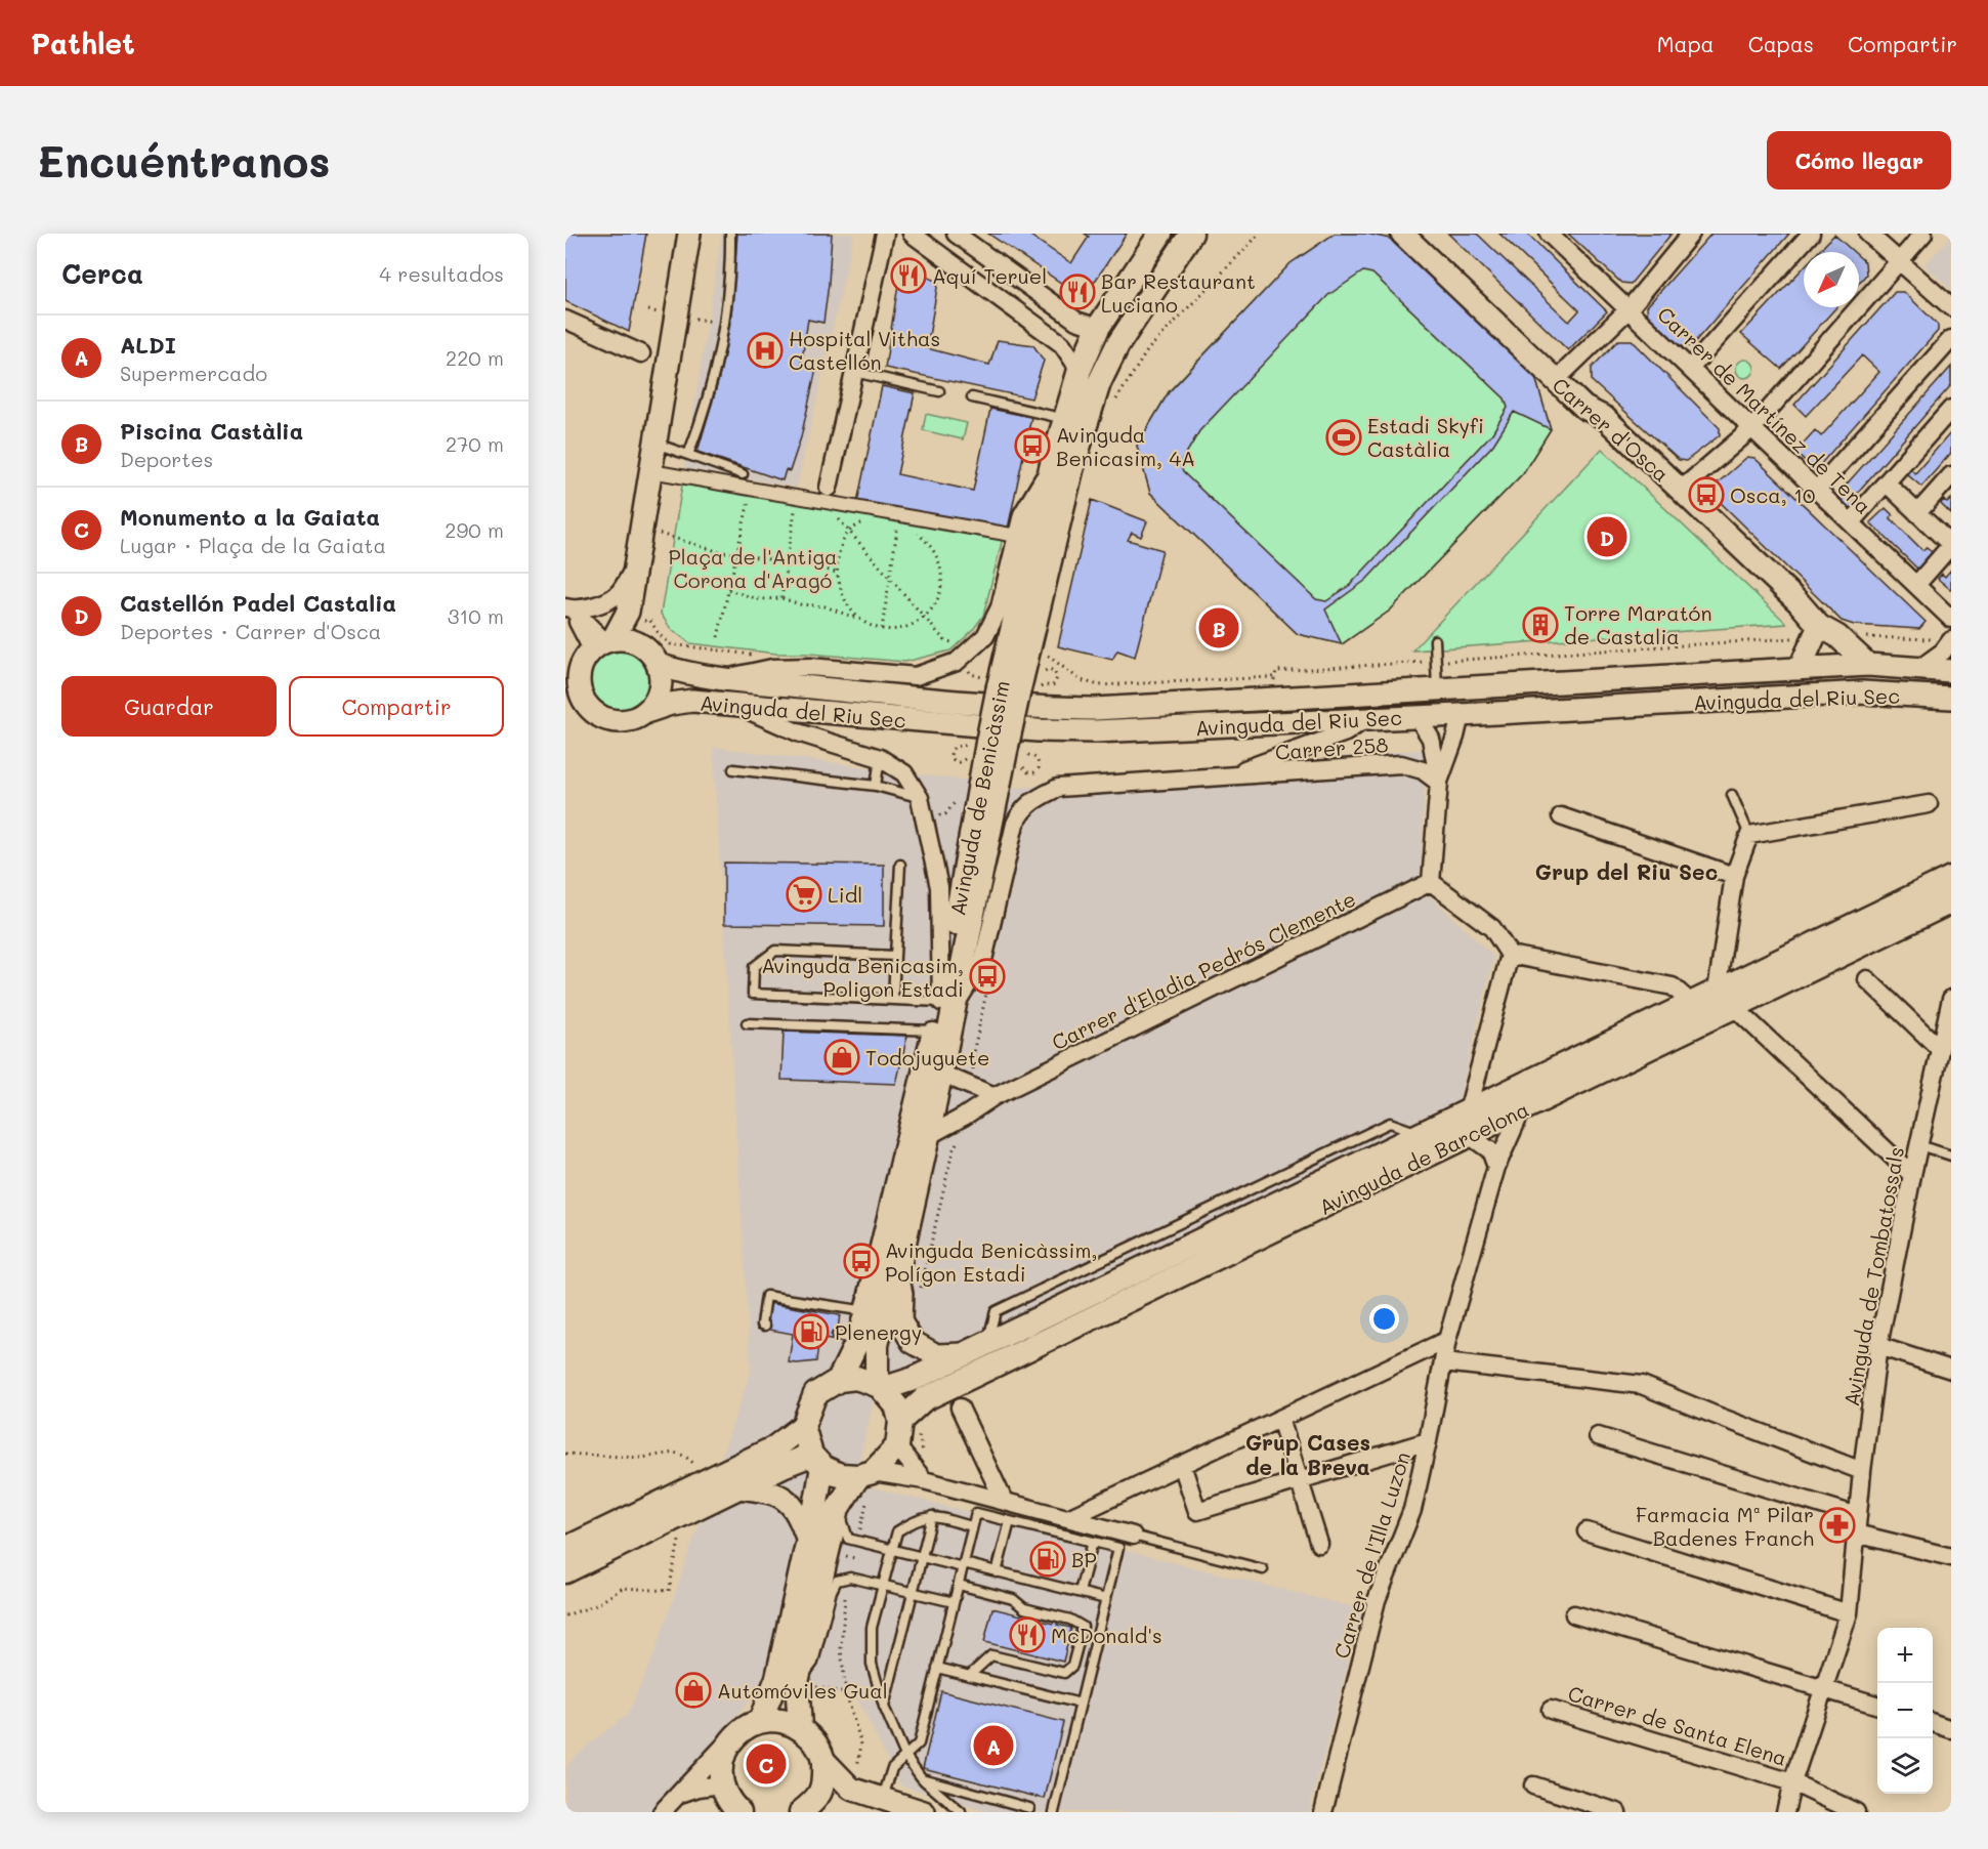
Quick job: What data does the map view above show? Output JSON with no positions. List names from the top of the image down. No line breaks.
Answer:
{"streets":{"main road":["Avinguda de Benicàssim","Avinguda de Barcelona"],"street":["Carrer de Martínez de Tena","Carrer d'Osca","Avinguda del Riu Sec","Carrer 258","Carrer d'Eladia Pedrós Clemente","Avinguda de Tombatossals","Carrer de l'Illa Luzon","Carrer de Santa Elena"]},"crossings":[["Carrer d'Osca","Avinguda del Riu Sec"],["Avinguda del Riu Sec","Carrer 258"],["Carrer 258","Avinguda de Benicàssim"],["Avinguda de Benicàssim","Carrer d'Eladia Pedrós Clemente"],["Avinguda de Benicàssim","Avinguda de Barcelona"],["Avinguda de Barcelona","Carrer de l'Illa Luzon"],["Avinguda de Tombatossals","Carrer de Santa Elena"]],"districts":["Grup del Riu Sec","Grup Cases de la Breva"],"parks":["Plaça de l'Antiga Corona d'Aragó"],"places":{"restaurant":["Aquí Teruel","Bar Restaurant Luciano","McDonald's"],"hospital":["Hospital Vithas Castellón"],"sports":["Estadi Skyfi Castàlia"],"bus stop":["Avinguda Benicasim, 4A","Osca, 10","Avinguda Benicasim, Poligon Estadi","Avinguda Benicàssim, Polígon Estadi"],"building":["Torre Maratón de Castalia"],"supermarket":["Lidl"],"shop":["Todojuguete","Automóviles Gual"],"fuel station":["Plenergy","BP"],"pharmacy":["Farmacia Mª Pilar Badenes Franch"]},"north":"bottom left","page":{"header":"Pathlet","nav":["Mapa","Capas","Compartir"],"buttons":["Cómo llegar",["Guardar","Compartir"]],"title":"Encuéntranos","heading":["Cerca","4 resultados"],"list":[{"mark":"A","name":"ALDI","note":"Supermercado","value":"220 m"},{"mark":"B","name":"Piscina Castàlia","note":"Deportes","value":"270 m"},{"mark":"C","name":"Monumento a la Gaiata","note":"Lugar · Plaça de la Gaiata","value":"290 m"},{"mark":"D","name":"Castellón Padel Castalia","note":"Deportes · Carrer d'Osca","value":"310 m"}],"pins":["D","B","A","C"],"map_buttons":["+","−"]}}
